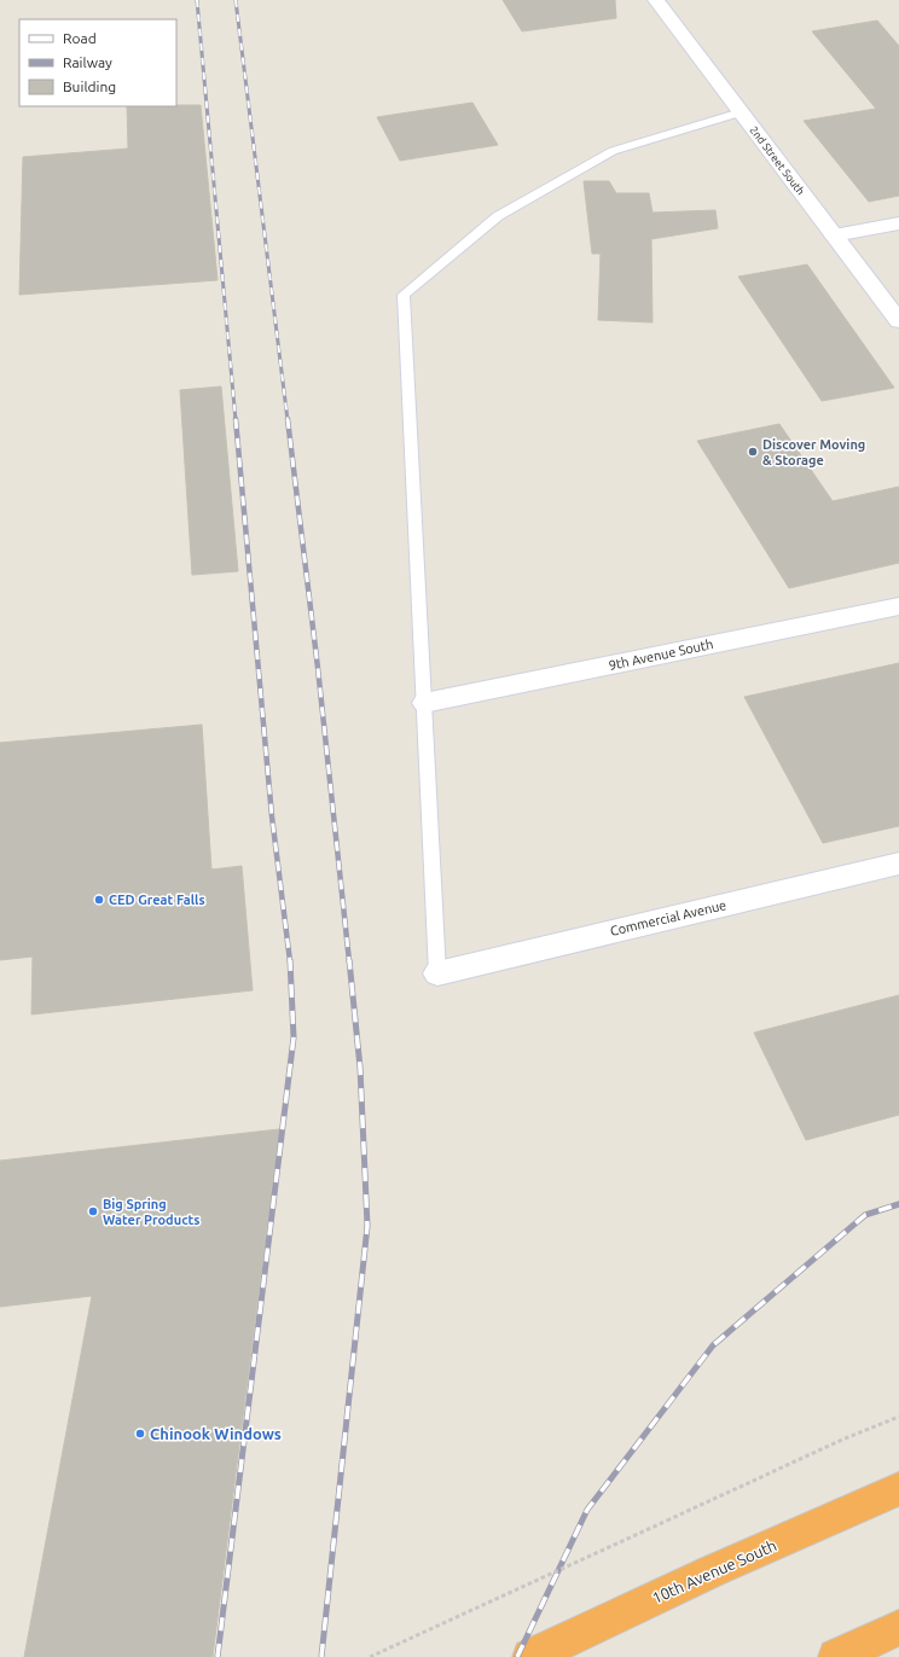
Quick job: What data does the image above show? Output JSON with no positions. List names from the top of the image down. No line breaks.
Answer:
{"streets":{"highway":["10th Avenue South"],"street":["2nd Street South","9th Avenue South","Commercial Avenue"]},"places":["Discover Moving & Storage","CED Great Falls","Big Spring Water Products","Chinook Windows"],"legend":["Road","Railway","Building"]}
